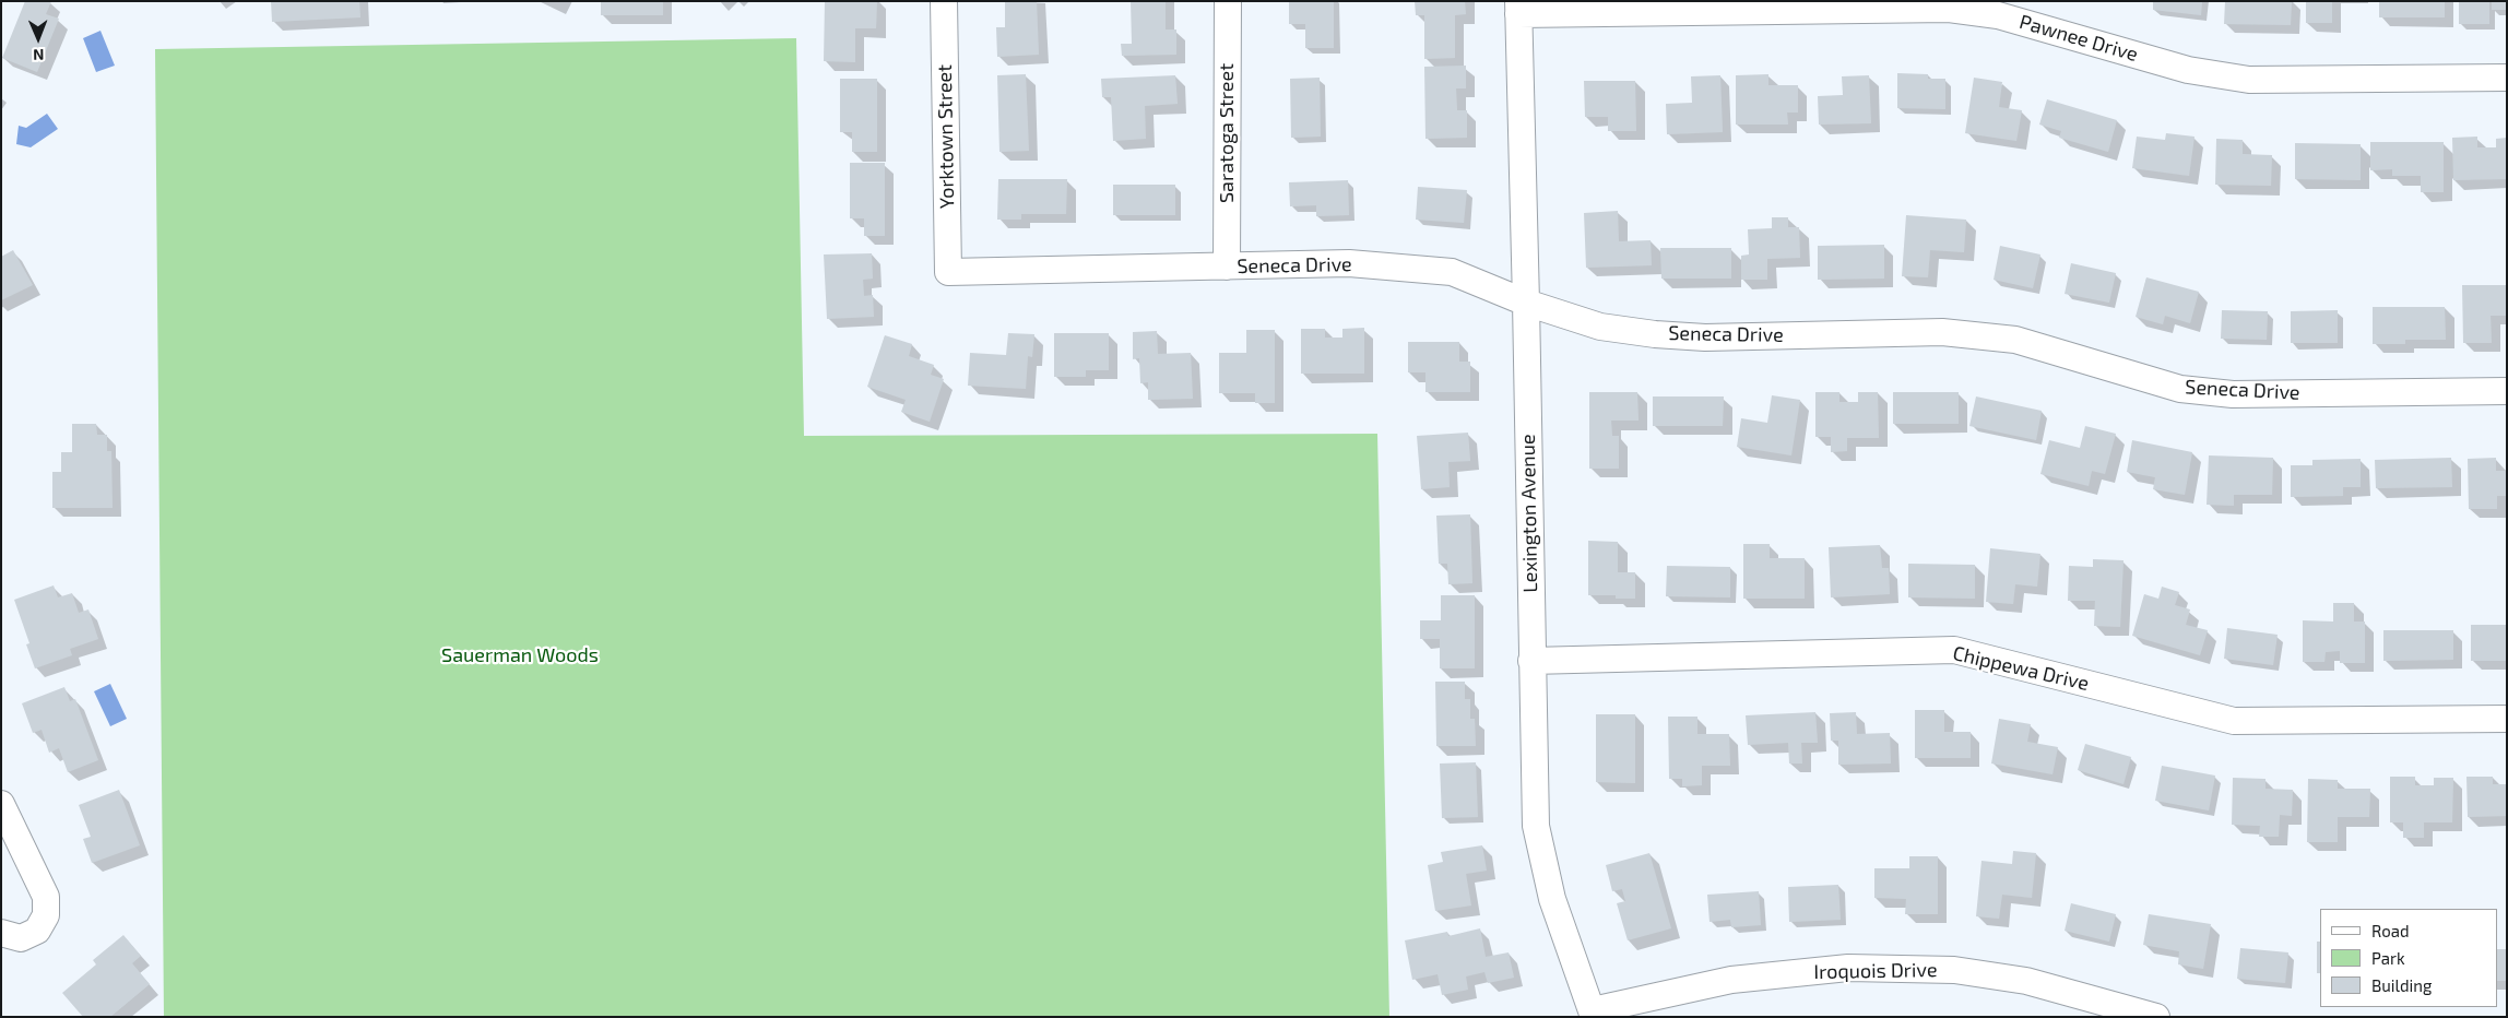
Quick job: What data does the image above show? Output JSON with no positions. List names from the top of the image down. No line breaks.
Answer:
{"streets":{"street":["Pawnee Drive","Saratoga Street","Yorktown Street","Seneca Drive","Lexington Avenue","Chippewa Drive","Iroquois Drive"]},"crossings":[["Pawnee Drive","Lexington Avenue"],["Saratoga Street","Seneca Drive"],["Yorktown Street","Seneca Drive"],["Seneca Drive","Lexington Avenue"],["Lexington Avenue","Chippewa Drive"],["Lexington Avenue","Iroquois Drive"]],"parks":["Sauerman Woods"],"legend":["Road","Park","Building"],"north":"bottom"}
